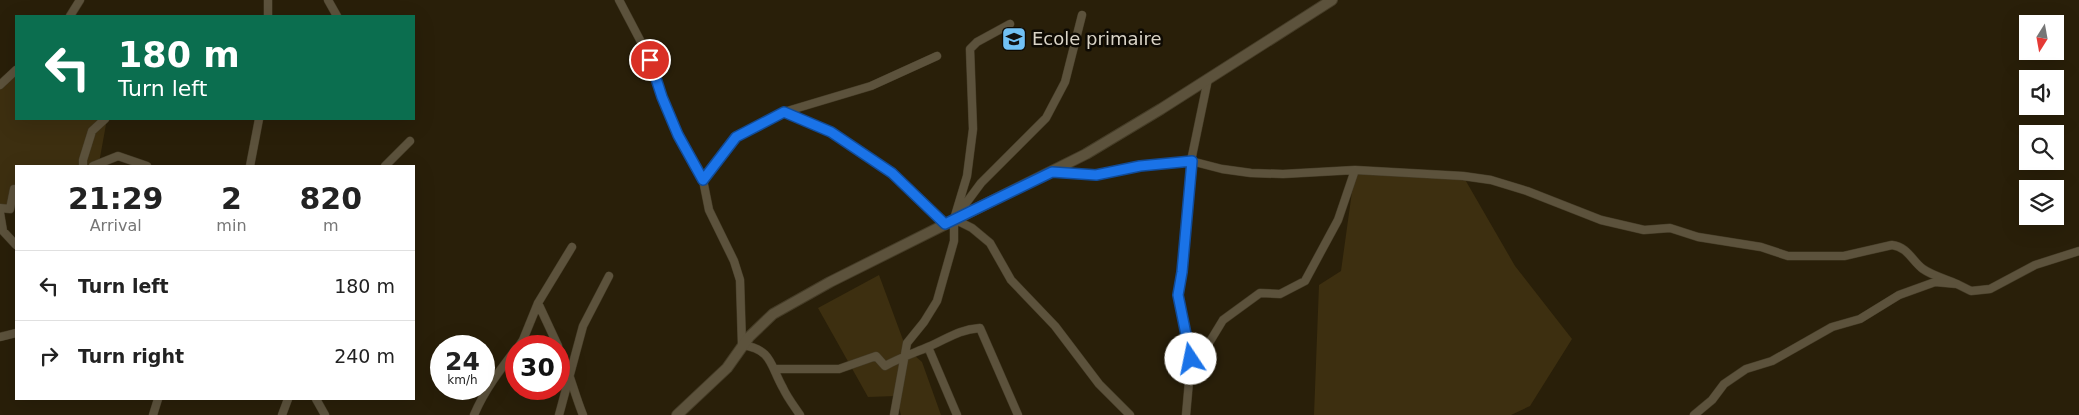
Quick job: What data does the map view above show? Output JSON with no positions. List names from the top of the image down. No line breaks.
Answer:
{"places":{"school or university":["Ecole primaire"]},"north":"bottom","page":{"turn":["180 m","Turn left"],"eta":["21:29","Arrival","2","min","820","m"],"list":[{"name":"Turn left","value":"180 m"},{"name":"Turn right","value":"240 m"}],"speed":"24 km/h","limit":"30"}}
